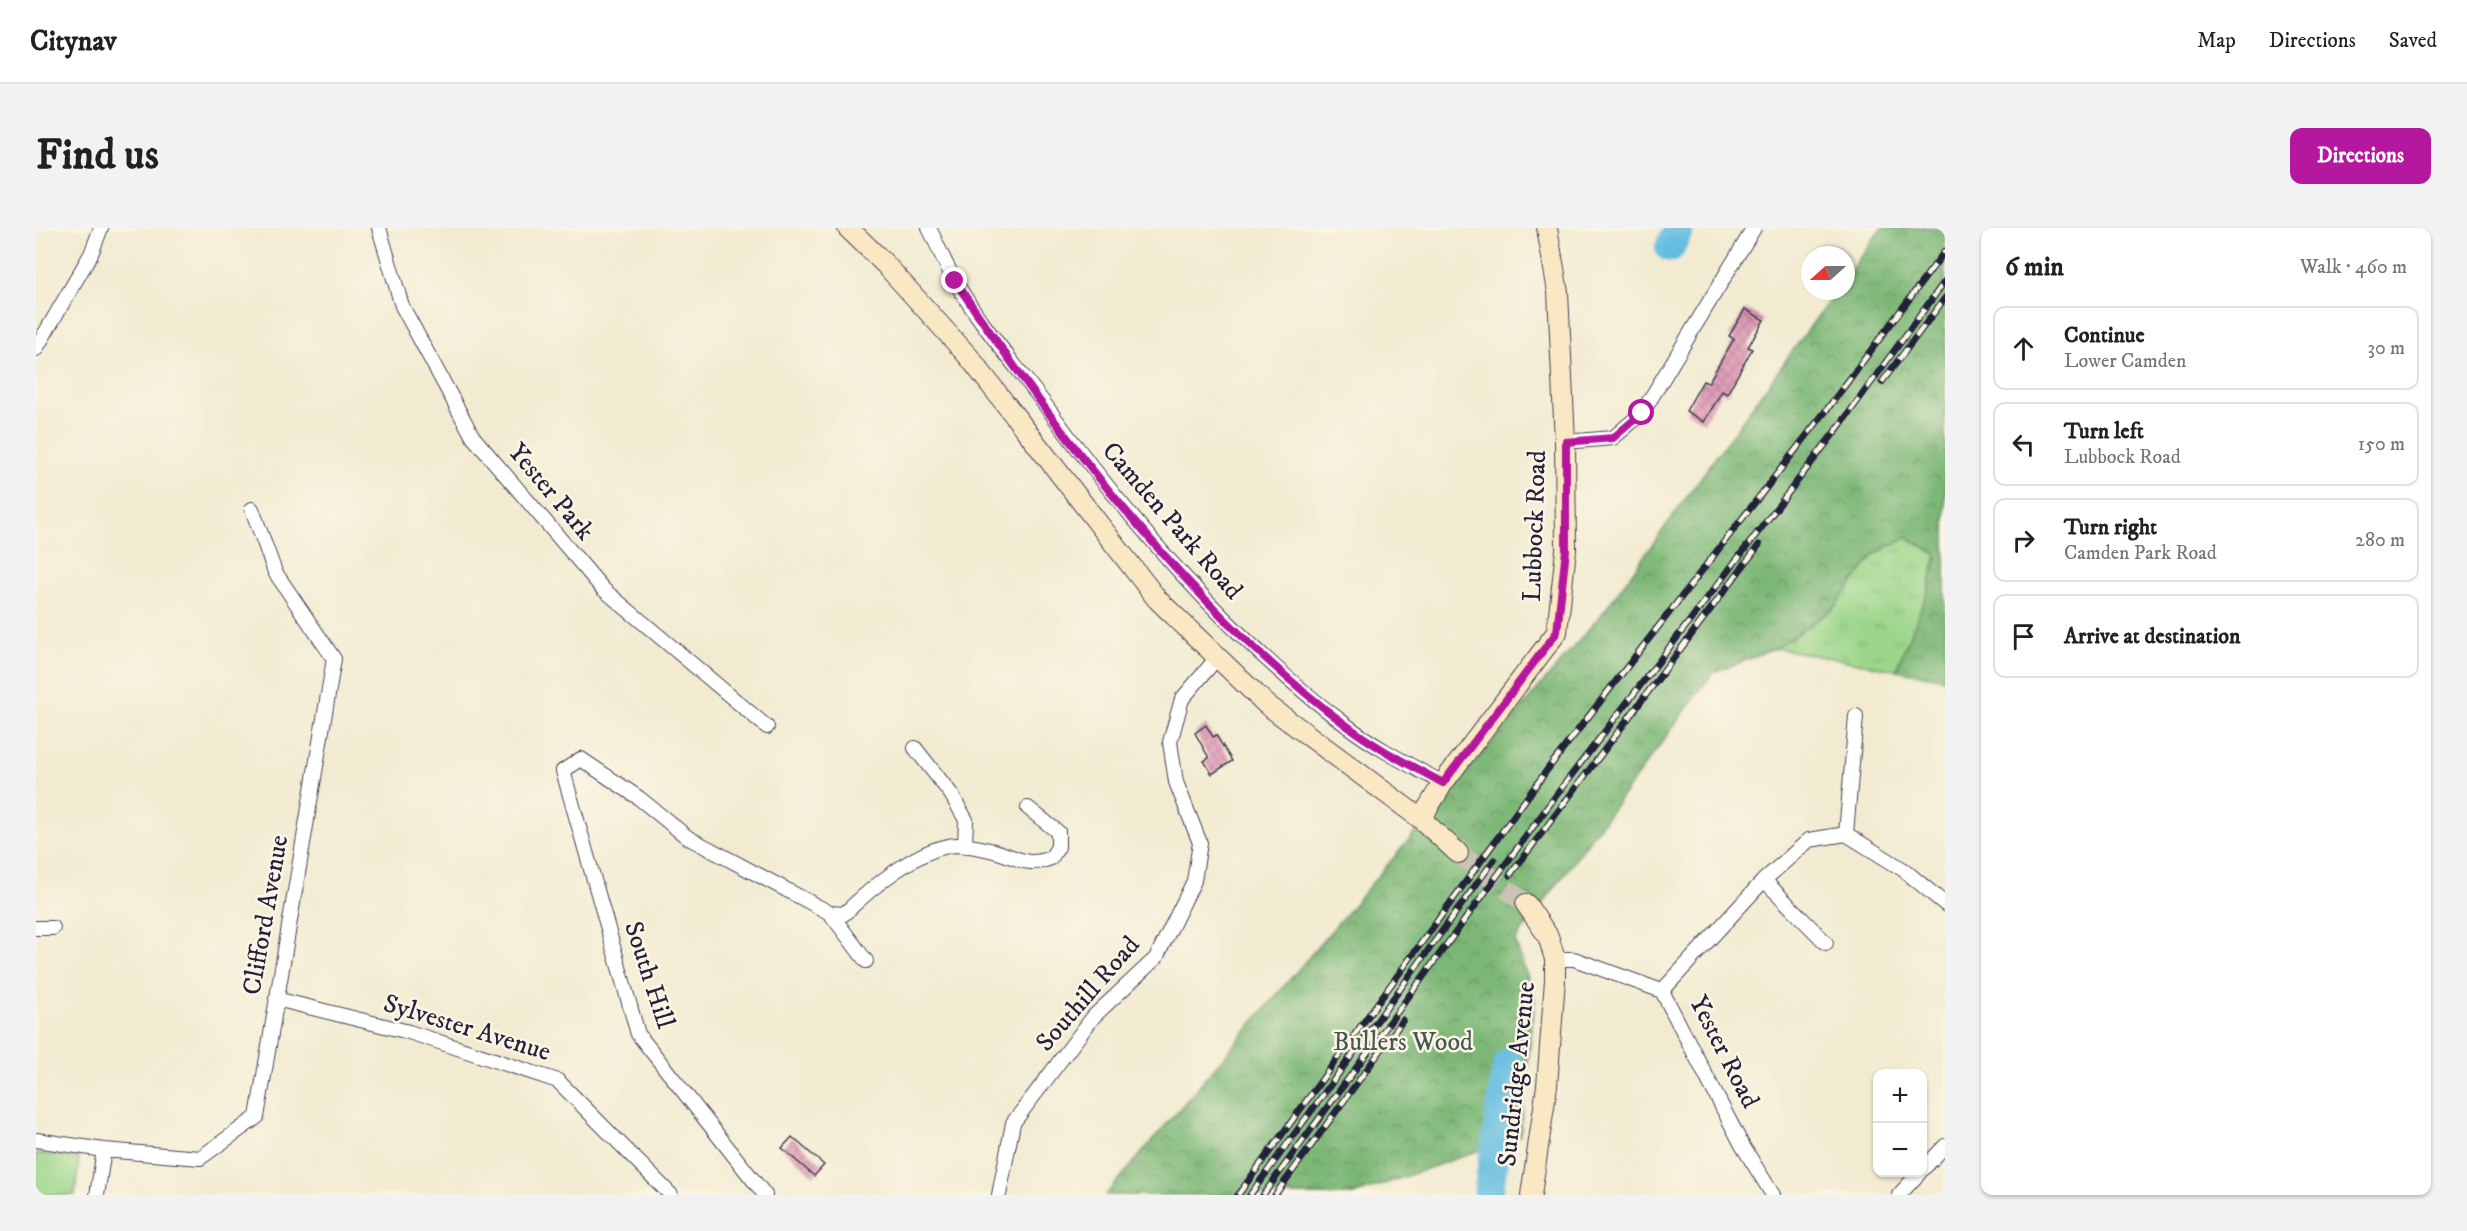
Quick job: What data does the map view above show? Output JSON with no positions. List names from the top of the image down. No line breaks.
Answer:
{"streets":{"street":["Yester Park","Camden Park Road","Lubbock Road","Clifford Avenue","South Hill","Southill Road","Sylvester Avenue","Yester Road","Sundridge Avenue"]},"crossings":[["Camden Park Road","Lubbock Road"],["Clifford Avenue","Sylvester Avenue"],["Yester Road","Sundridge Avenue"]],"parks":["Bullers Wood"],"north":"left","page":{"header":"Citynav","nav":["Map","Directions","Saved"],"buttons":"Directions","title":"Find us","heading":["6 min","Walk · 460 m"],"list":[["Continue","Lower Camden","30 m"],["Turn left","Lubbock Road","150 m"],["Turn right","Camden Park Road","280 m"],"Arrive at destination"],"map_buttons":["+","−"]}}
